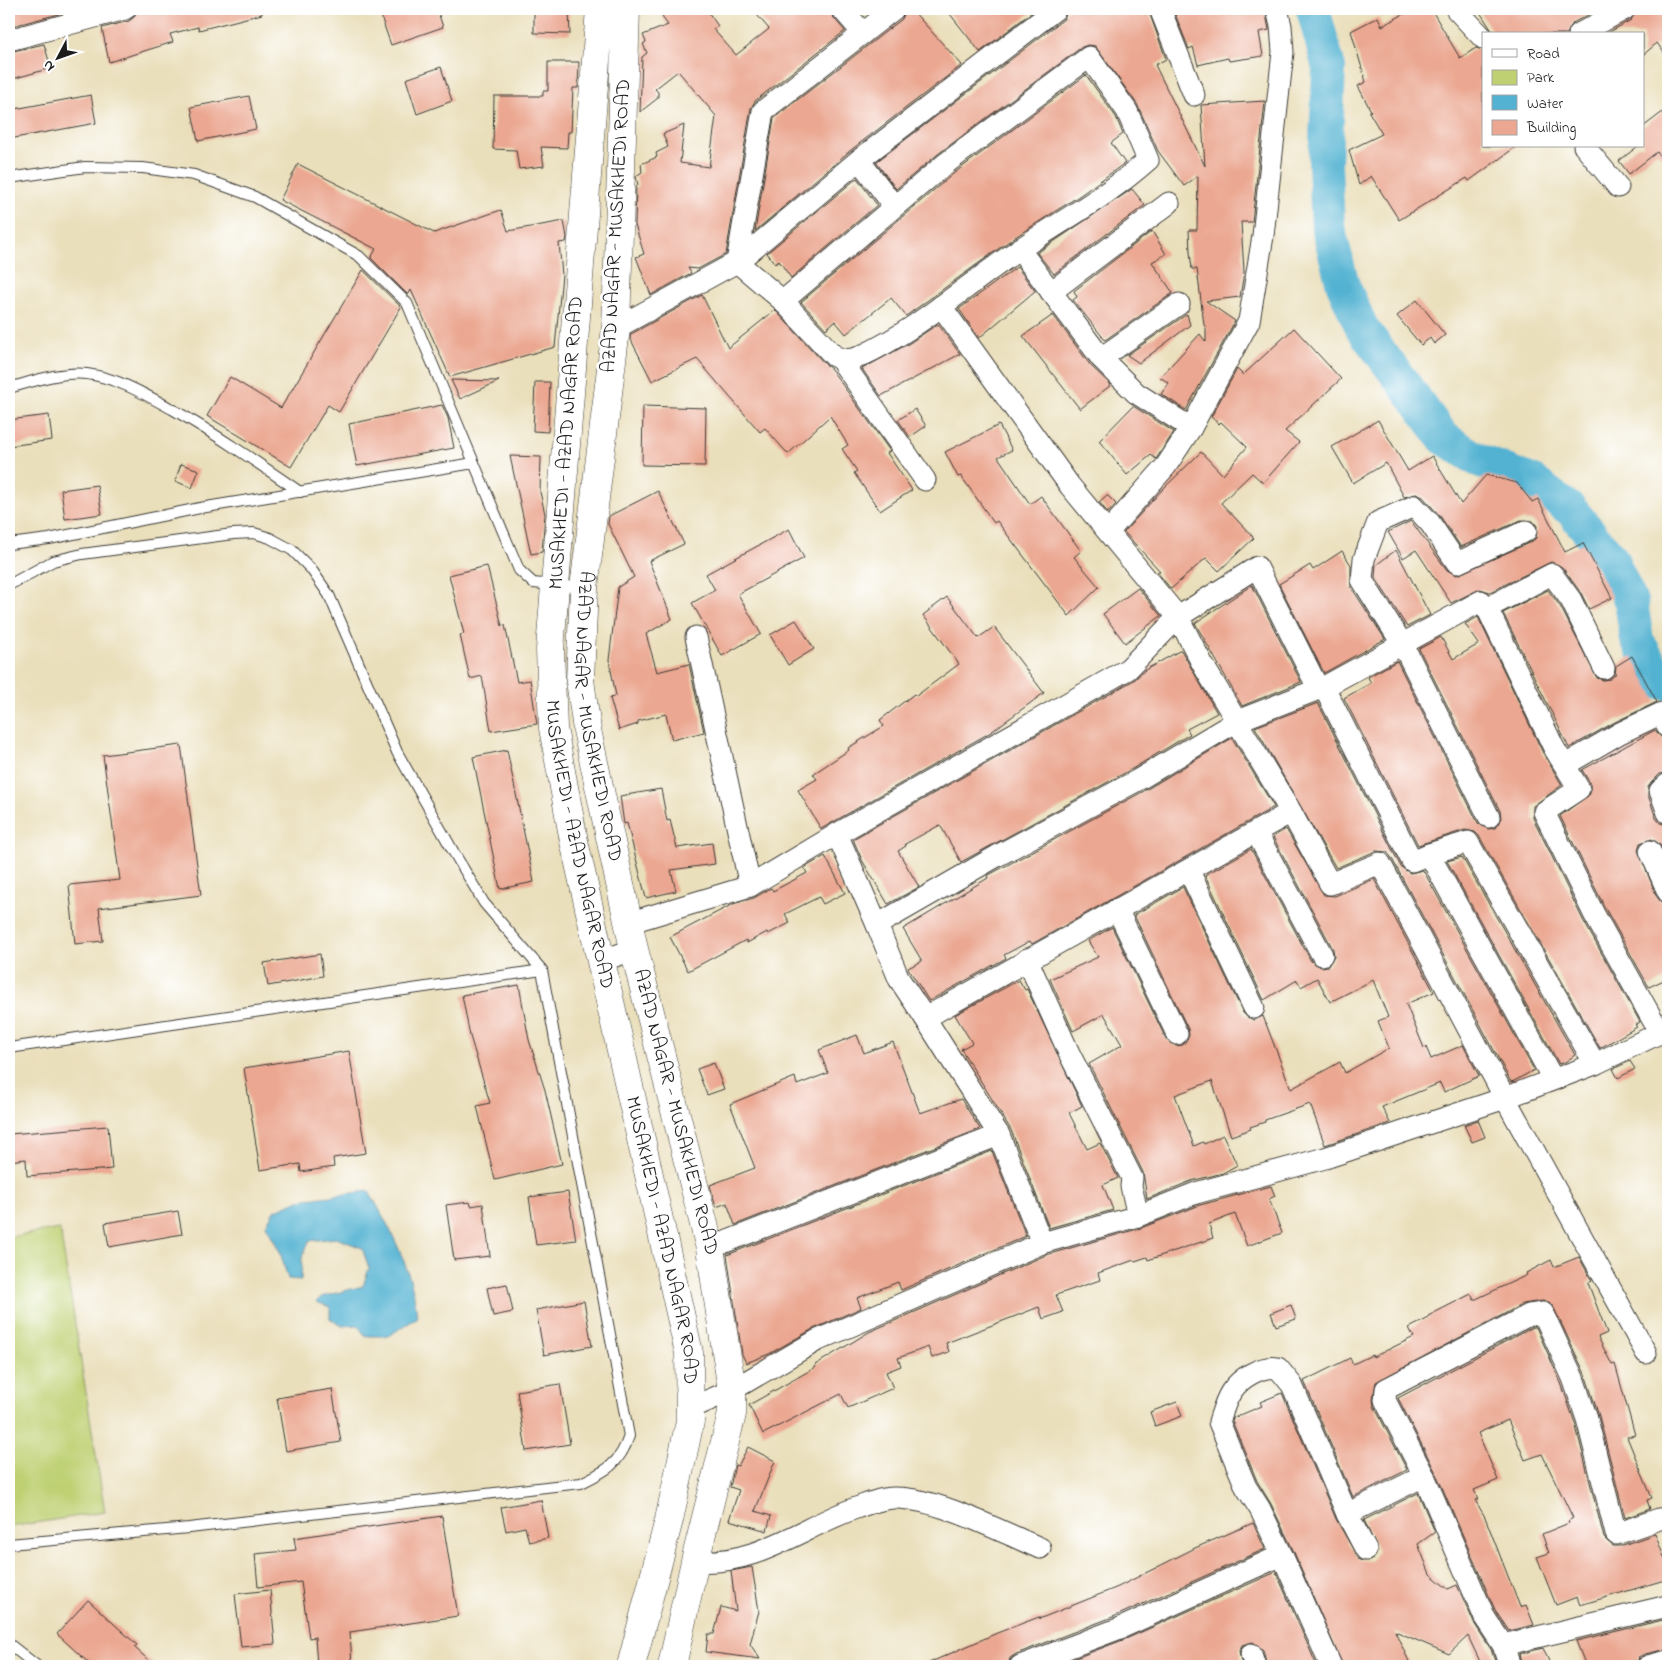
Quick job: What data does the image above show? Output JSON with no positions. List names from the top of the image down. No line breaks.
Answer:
{"streets":{"main road":["AZAD NAGAR - MUSAKHEDI ROAD","MUSAKHEDI - AZAD NAGAR ROAD"]},"legend":["Road","Park","Water","Building"],"north":"bottom left"}
